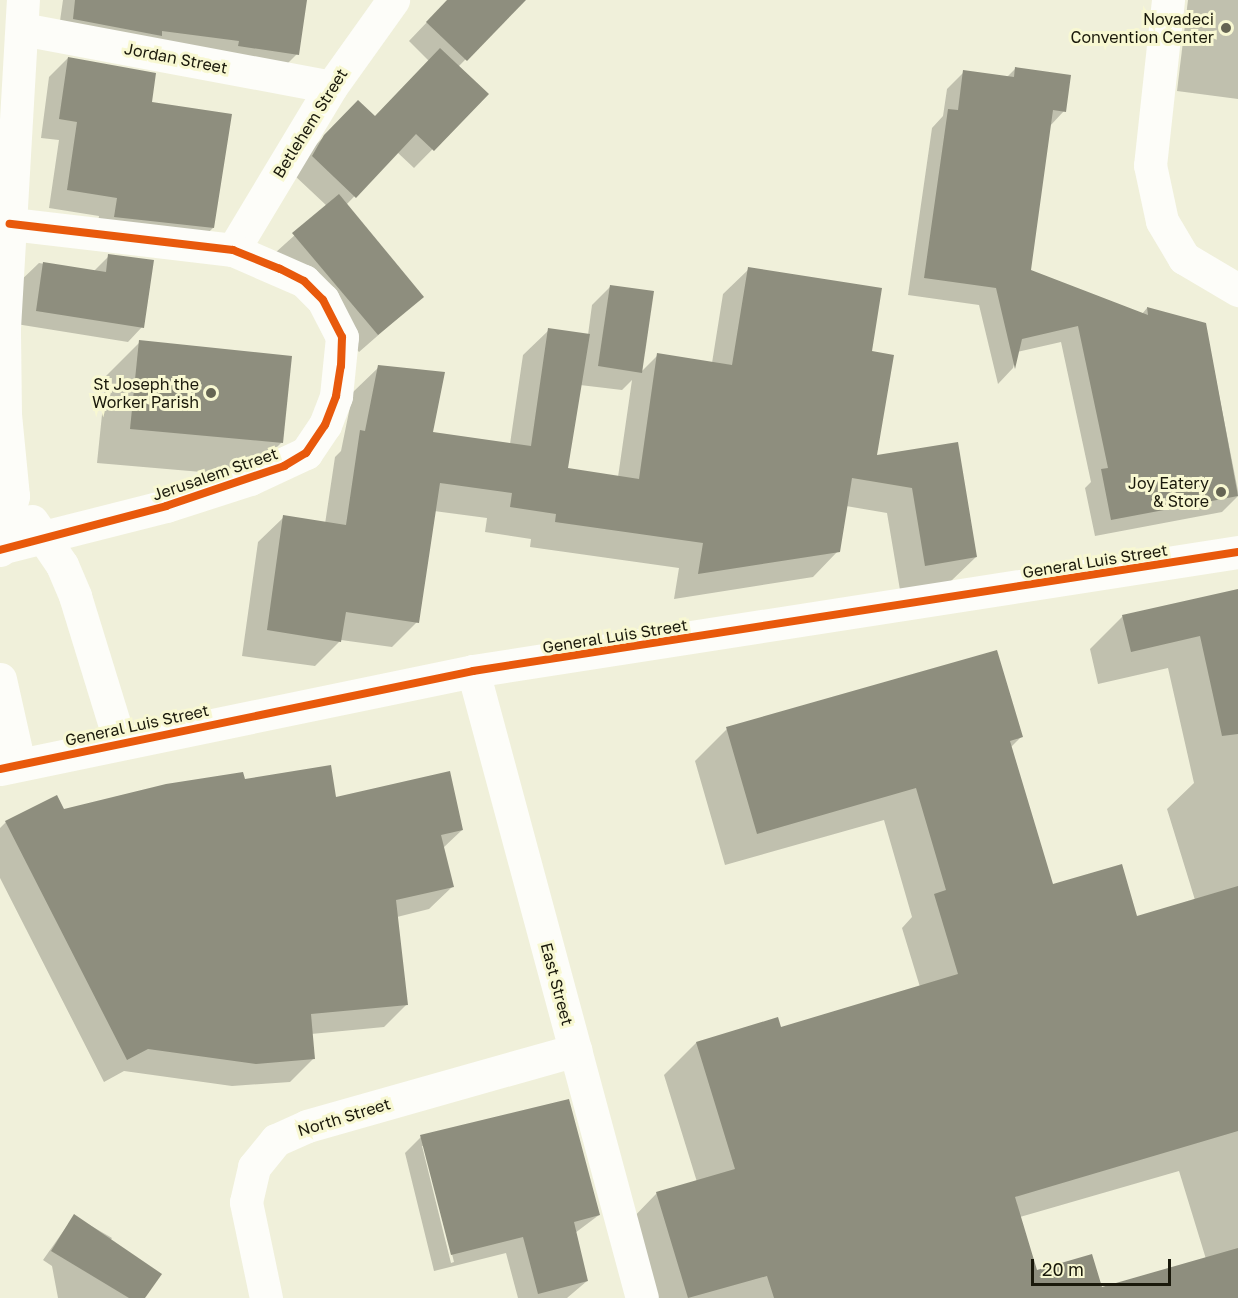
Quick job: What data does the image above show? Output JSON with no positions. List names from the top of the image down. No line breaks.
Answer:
{"streets":{"street":["Jordan Street","Betlehem Street","Jerusalem Street","General Luis Street","East Street","North Street"]},"crossings":[["Jordan Street","Betlehem Street"],["Betlehem Street","Jerusalem Street"],["General Luis Street","East Street"],["East Street","North Street"]],"places":["Novadeci Convention Center","St Joseph the Worker Parish","Joy Eatery & Store"],"scale_bar":"20 m"}
